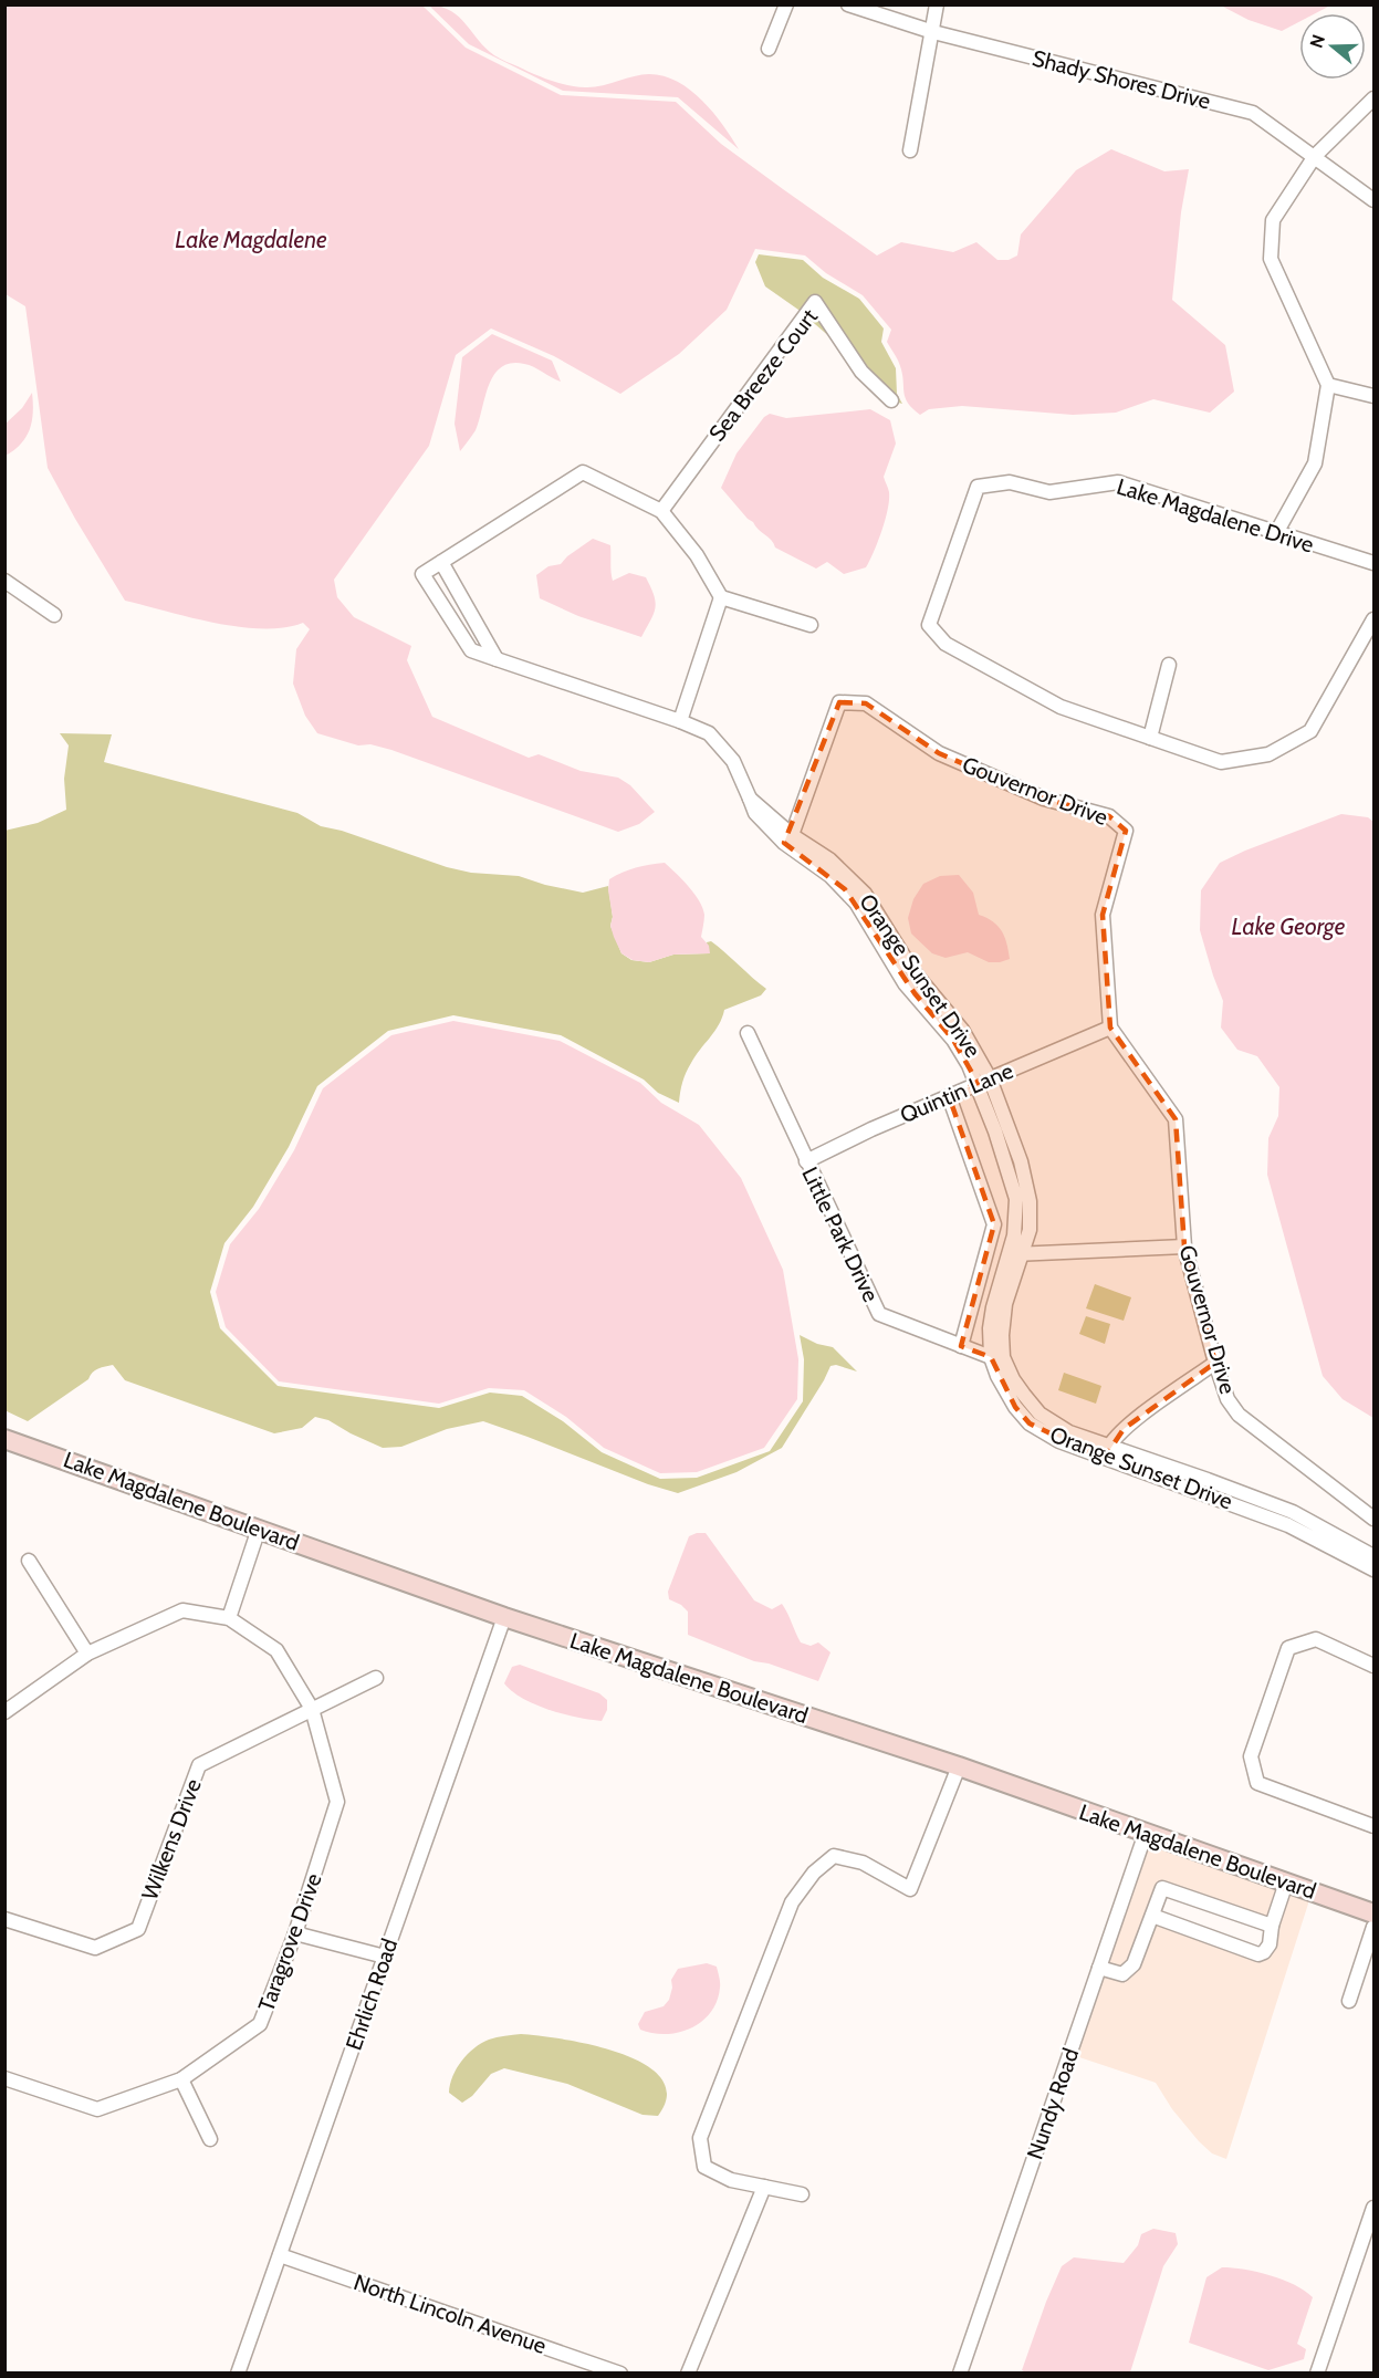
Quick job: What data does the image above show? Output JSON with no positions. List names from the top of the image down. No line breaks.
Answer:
{"streets":{"street":["Shady Shores Drive","Sea Breeze Court","Lake Magdalene Drive","Gouvernor Drive","Orange Sunset Drive","Quintin Lane","Little Park Drive","Lake Magdalene Boulevard","Wilkens Drive","Taragrove Drive","Ehrlich Road","Nundy Road","North Lincoln Avenue"]},"crossings":[["Sea Breeze Court","Orange Sunset Drive"],["Gouvernor Drive","Orange Sunset Drive"],["Gouvernor Drive","Quintin Lane"],["Gouvernor Drive","Little Park Drive"],["Orange Sunset Drive","Quintin Lane"],["Orange Sunset Drive","Little Park Drive"],["Quintin Lane","Little Park Drive"],["Lake Magdalene Boulevard","Ehrlich Road"],["Lake Magdalene Boulevard","Nundy Road"],["Wilkens Drive","Taragrove Drive"],["Ehrlich Road","North Lincoln Avenue"]],"water":["Lake Magdalene","Lake George"],"north":"left"}
